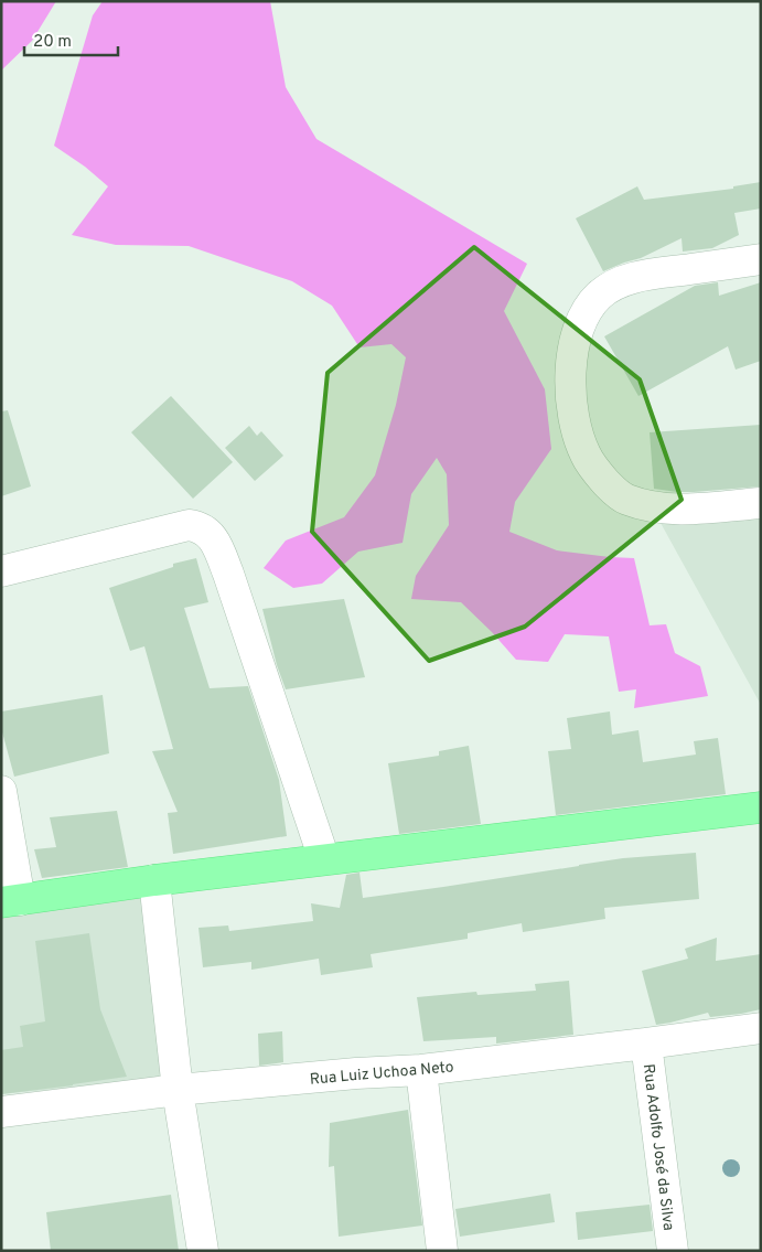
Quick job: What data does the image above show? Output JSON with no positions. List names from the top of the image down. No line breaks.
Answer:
{"streets":{"street":["Rua Luiz Uchoa Neto","Rua Adolfo José da Silva"]},"crossings":[["Rua Luiz Uchoa Neto","Rua Adolfo José da Silva"]],"scale_bar":"20 m"}
